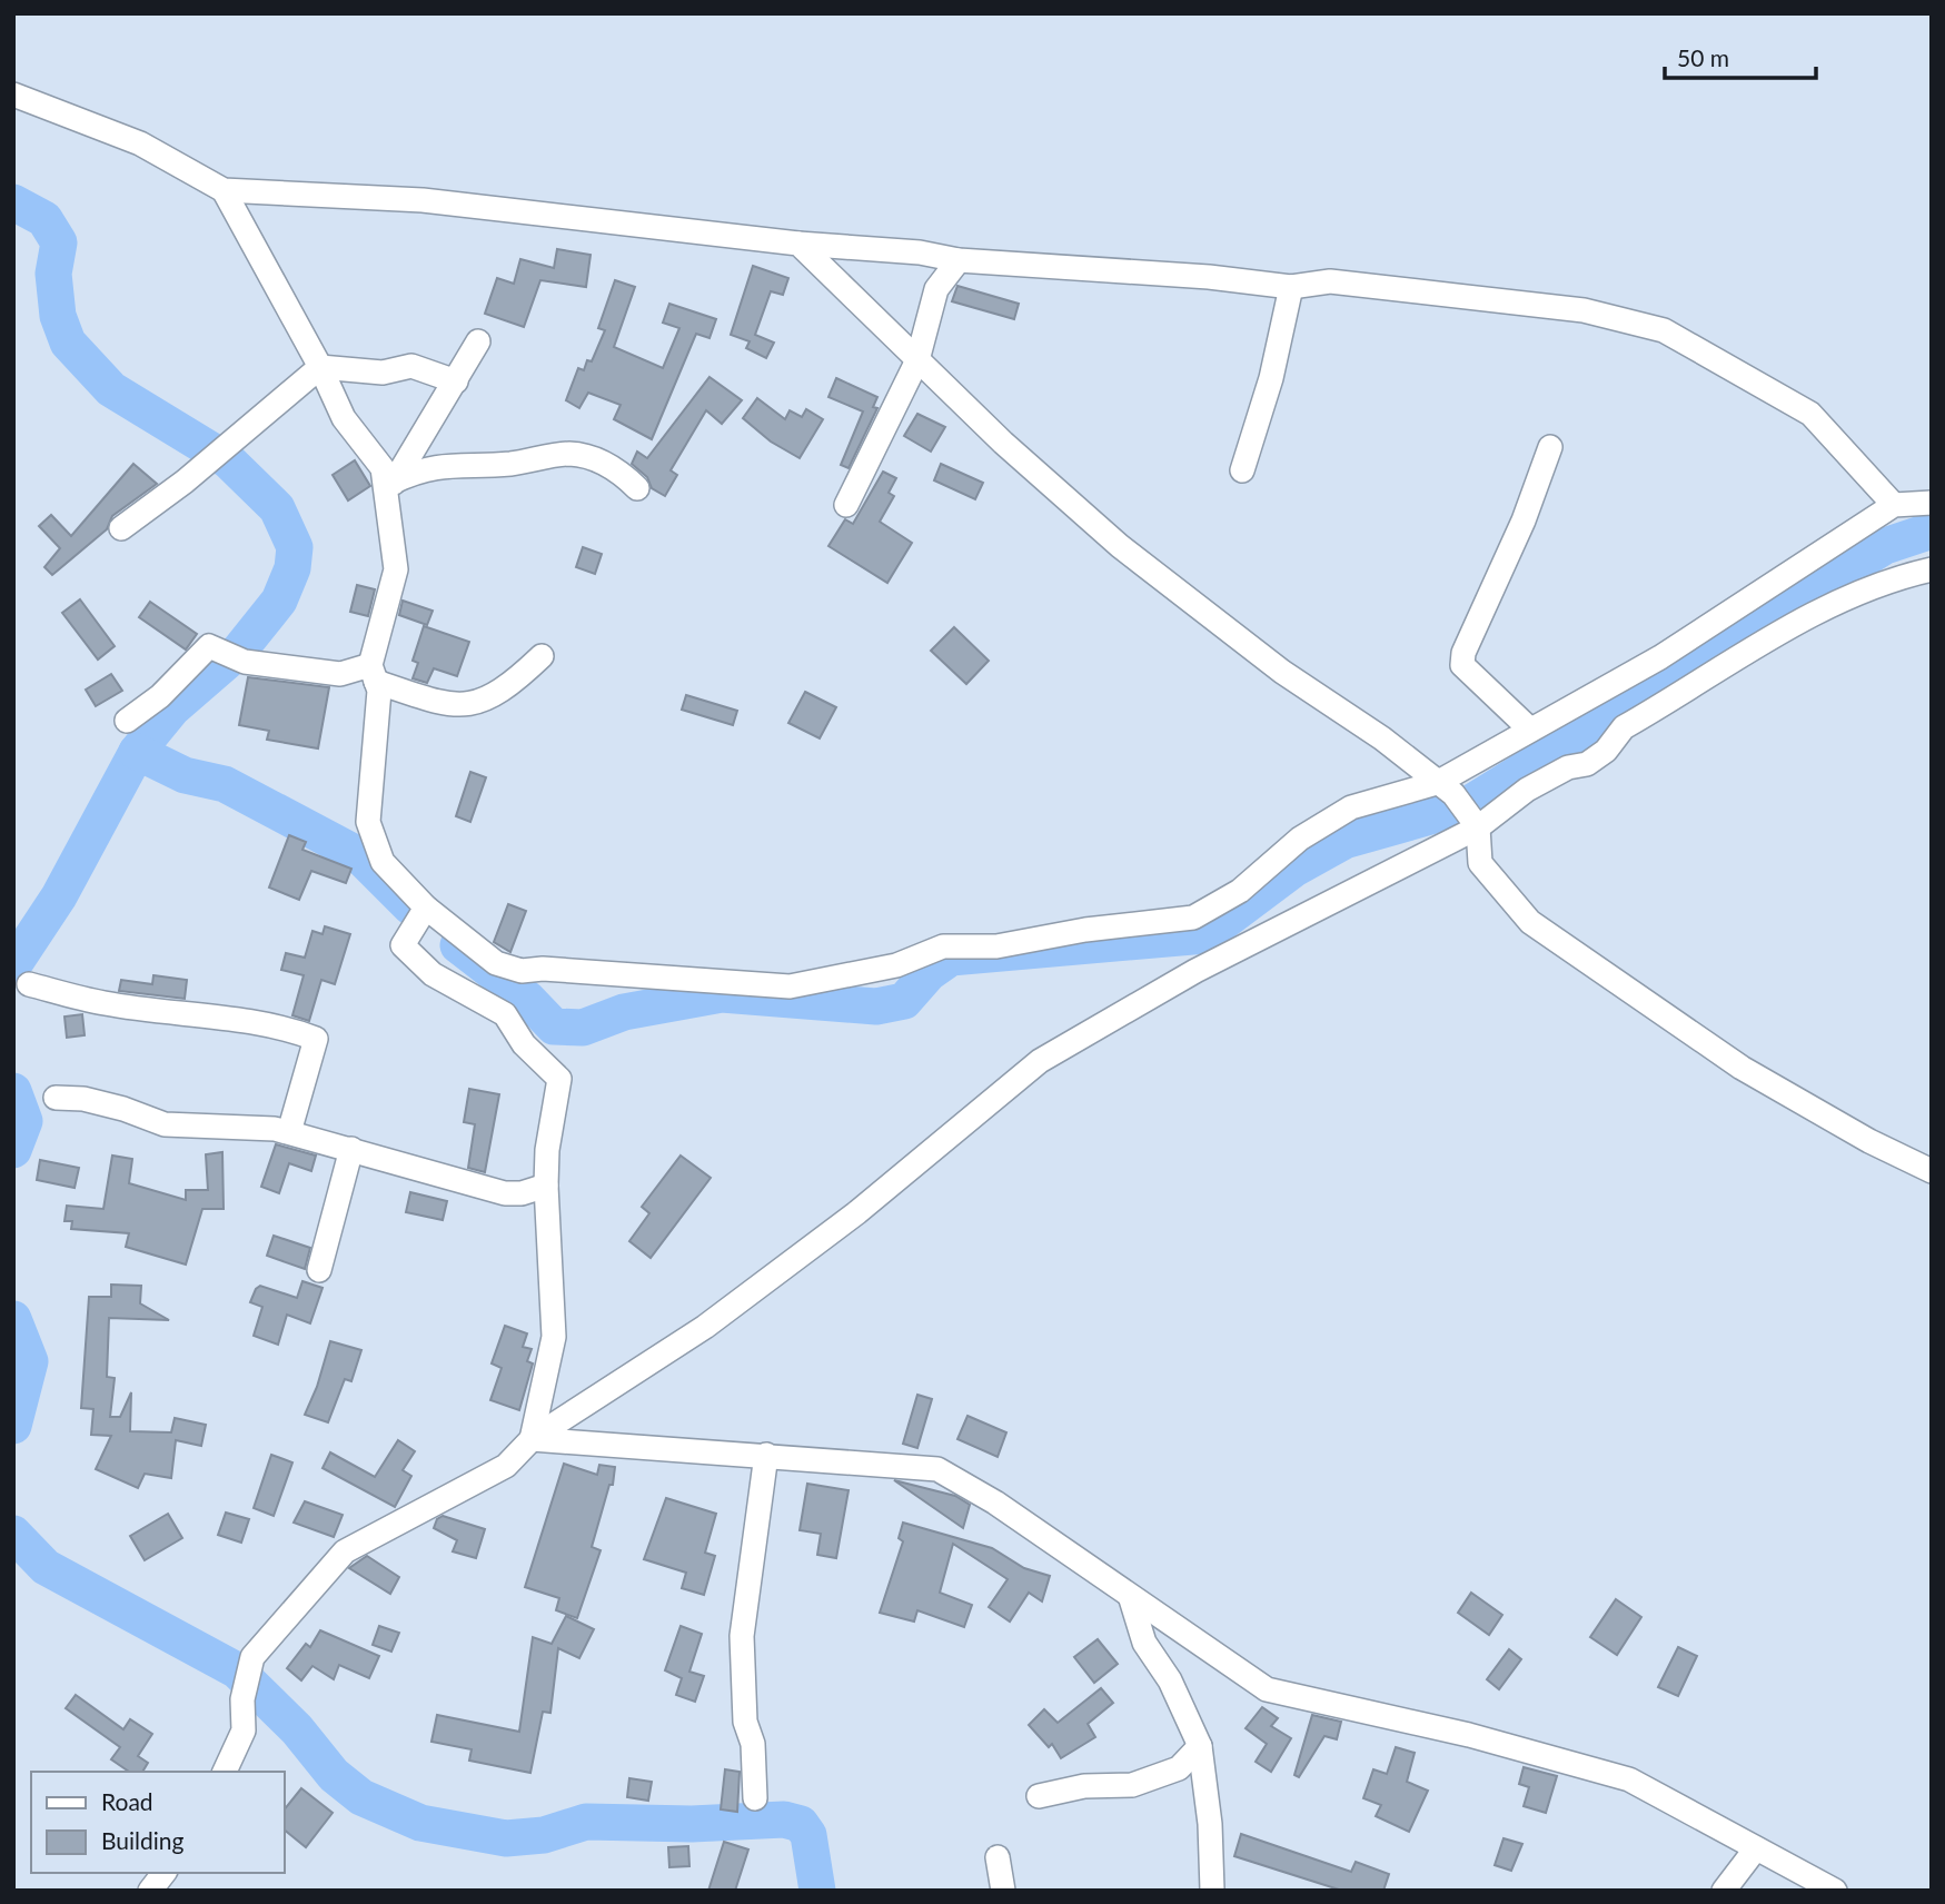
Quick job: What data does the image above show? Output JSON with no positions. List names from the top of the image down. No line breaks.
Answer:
{"legend":["Road","Building"],"scale_bar":"50 m"}
